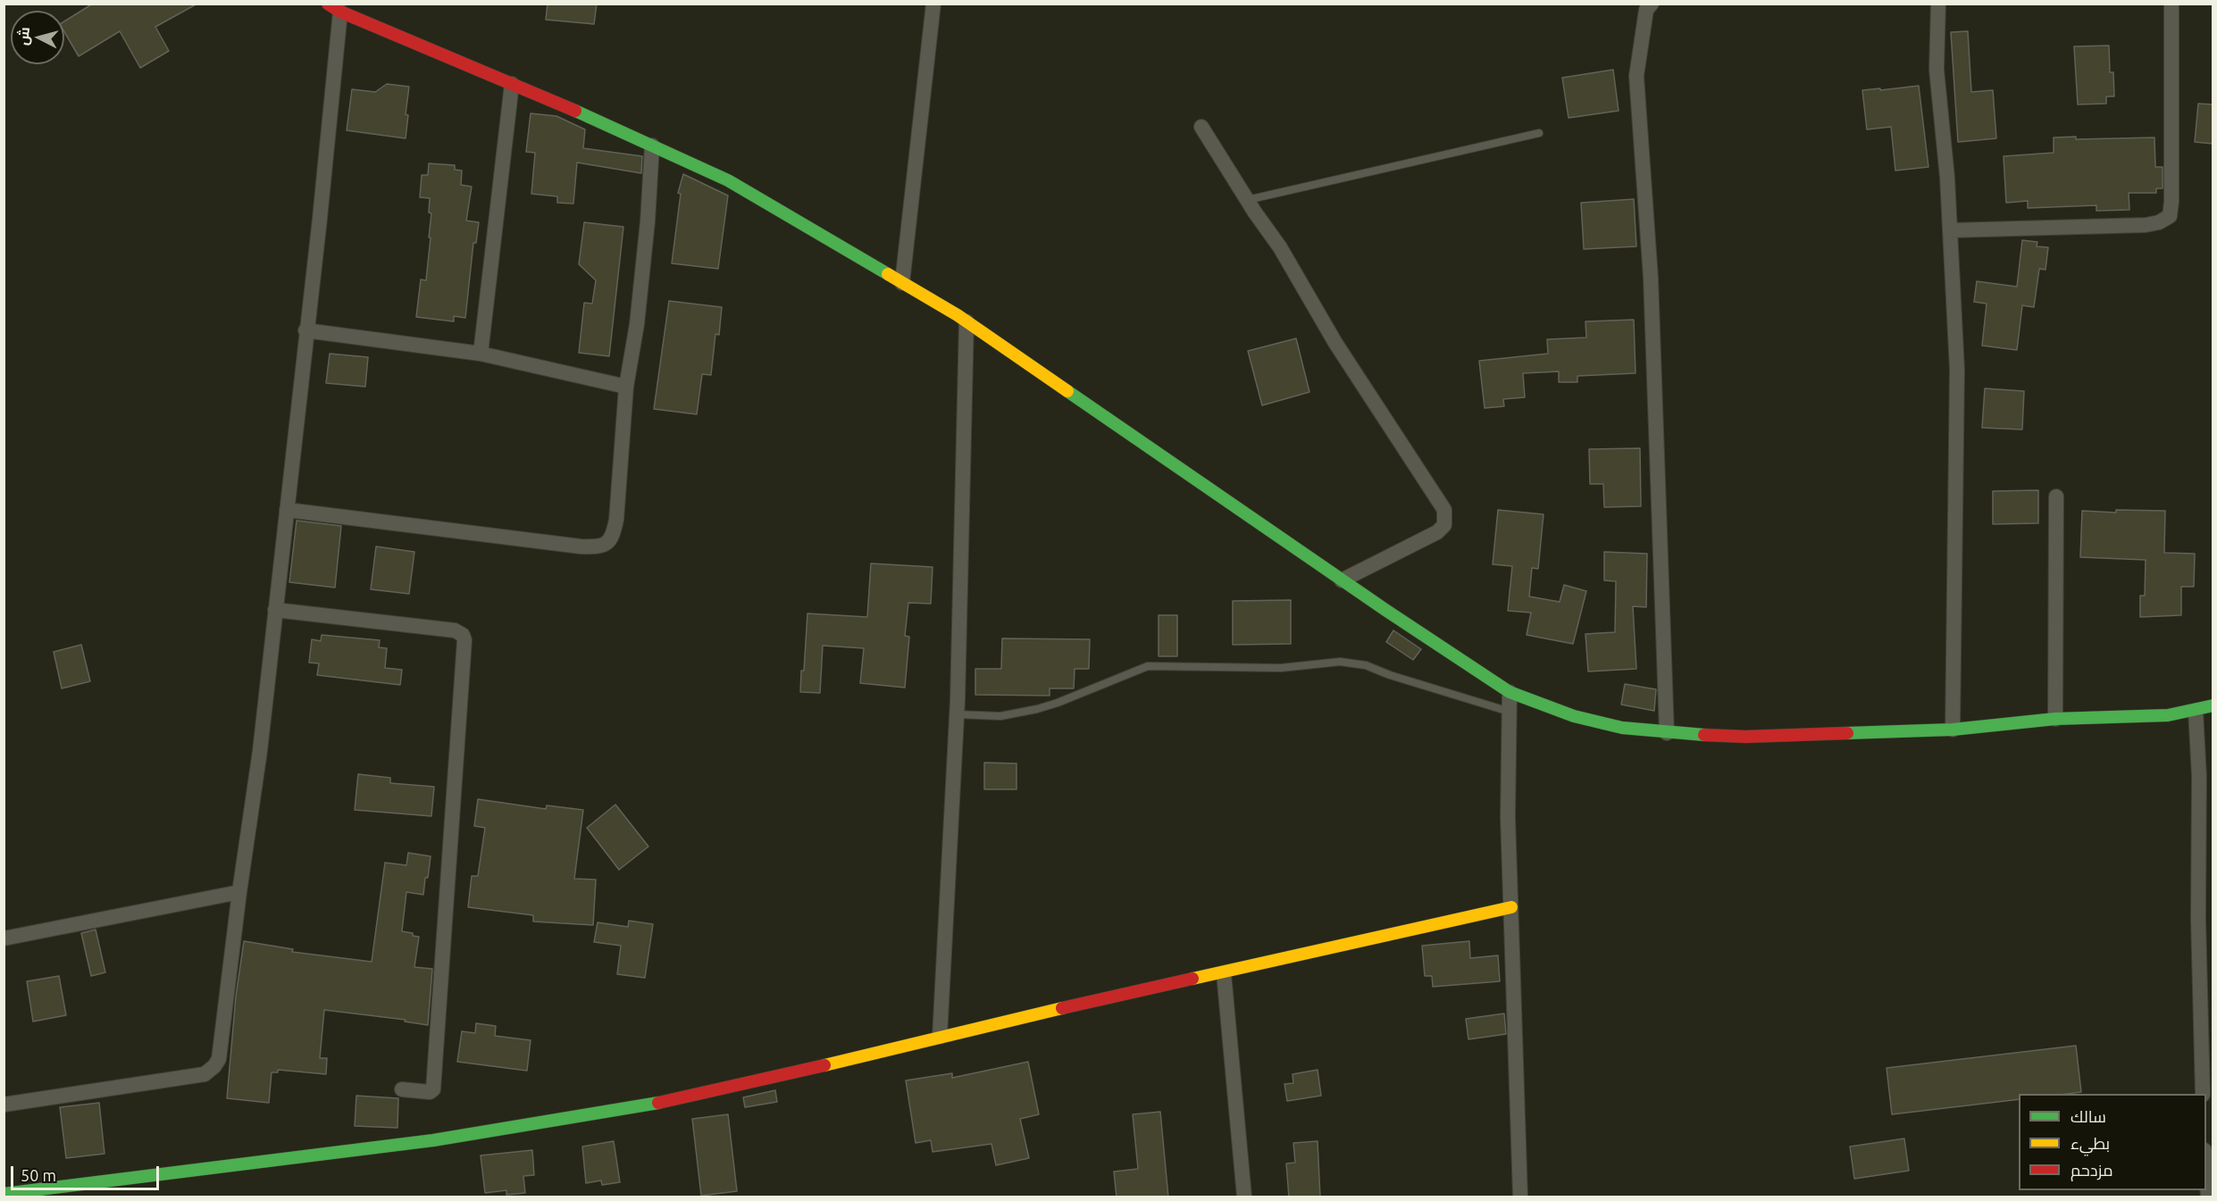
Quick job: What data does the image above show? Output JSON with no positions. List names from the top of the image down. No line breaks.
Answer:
{"legend":["سالك","بطيء","مزدحم"],"scale_bar":"50 m","north":"left"}
